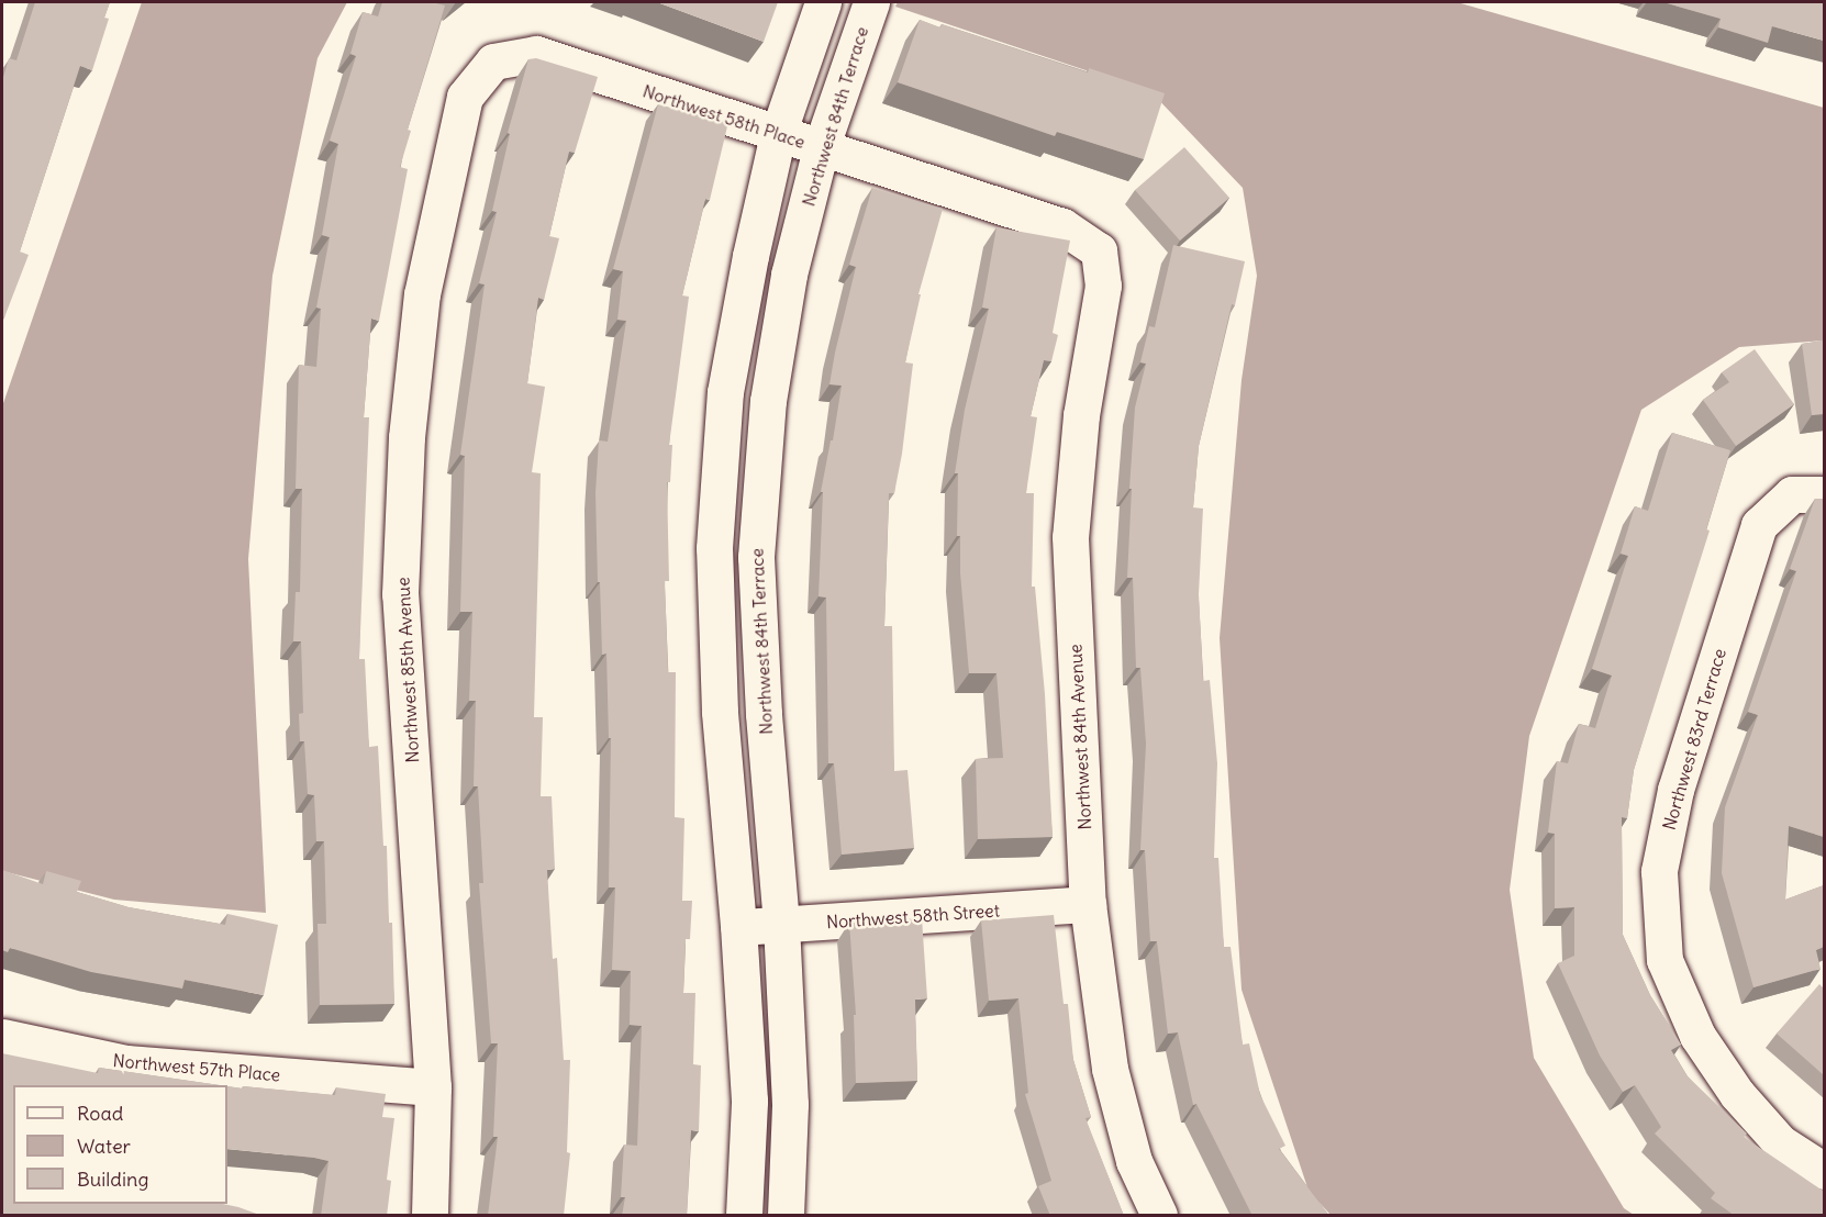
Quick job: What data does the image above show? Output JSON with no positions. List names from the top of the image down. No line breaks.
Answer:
{"streets":{"street":["Northwest 58th Place","Northwest 84th Terrace","Northwest 85th Avenue","Northwest 84th Avenue","Northwest 83rd Terrace","Northwest 58th Street","Northwest 57th Place"]},"crossings":[["Northwest 58th Place","Northwest 84th Terrace"],["Northwest 58th Place","Northwest 85th Avenue"],["Northwest 58th Place","Northwest 84th Avenue"],["Northwest 84th Terrace","Northwest 58th Street"],["Northwest 85th Avenue","Northwest 57th Place"],["Northwest 84th Avenue","Northwest 58th Street"]],"legend":["Road","Water","Building"]}
